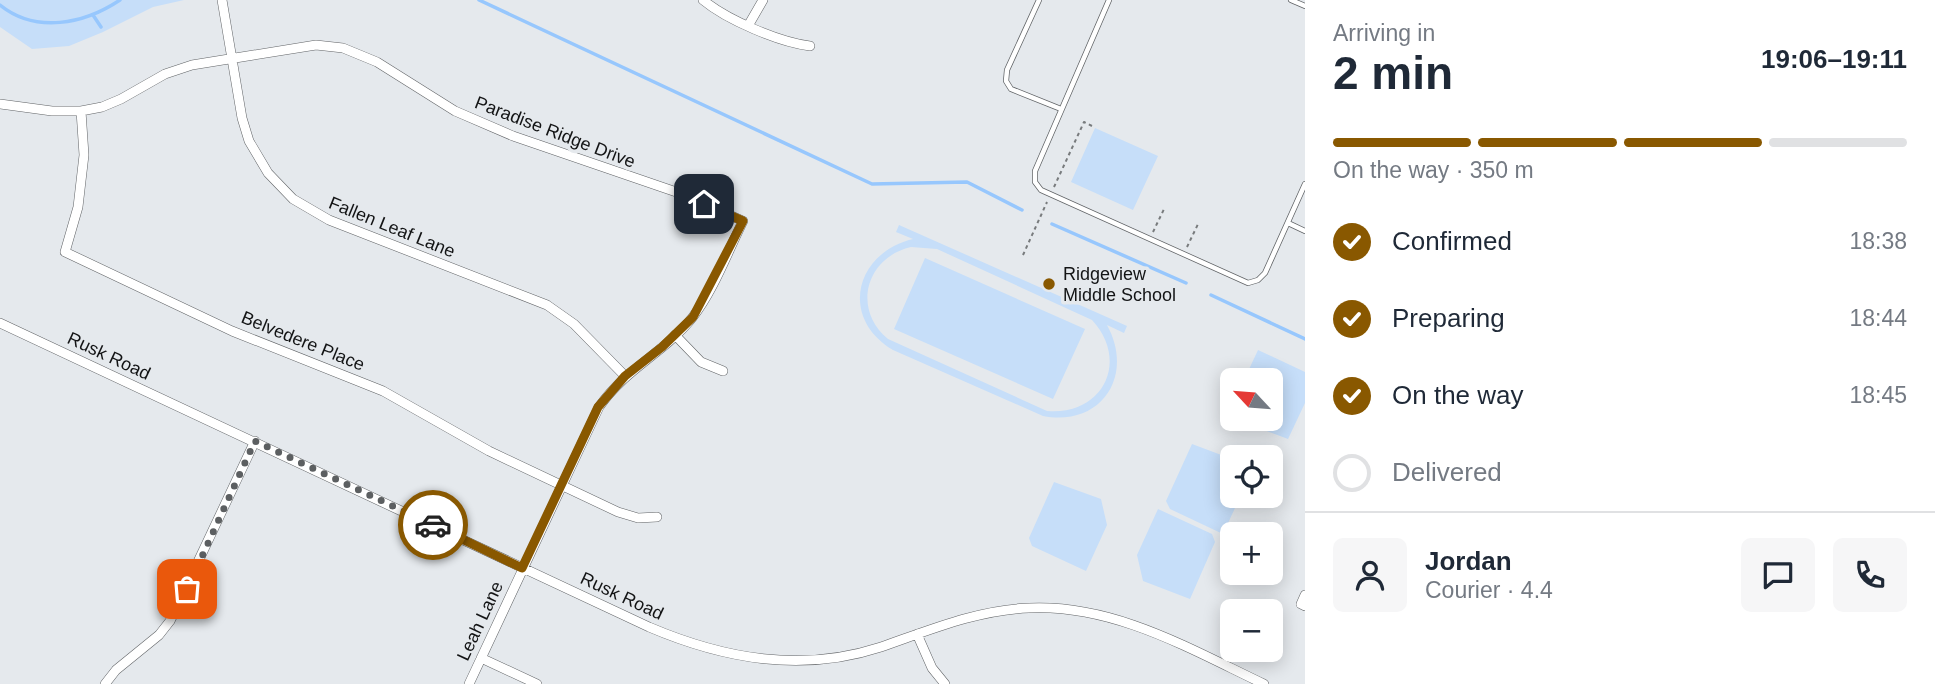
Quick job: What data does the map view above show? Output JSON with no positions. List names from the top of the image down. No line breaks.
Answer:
{"streets":{"street":["Paradise Ridge Drive","Fallen Leaf Lane","Belvedere Place","Rusk Road","Leah Lane"]},"crossings":[["Paradise Ridge Drive","Fallen Leaf Lane"],["Paradise Ridge Drive","Belvedere Place"],["Paradise Ridge Drive","Leah Lane"],["Fallen Leaf Lane","Leah Lane"],["Belvedere Place","Leah Lane"],["Rusk Road","Leah Lane"]],"places":["Ridgeview Middle School"],"north":"top left","page":{"heading":["2 min","Arriving in","19:06–19:11"],"panel":["Jordan","Courier · 4.4"],"bar":"On the way · 350 m","list":[["Confirmed","18:38"],["Preparing","18:44"],["On the way","18:45"],"Delivered"],"map_buttons":["+","−"]}}
